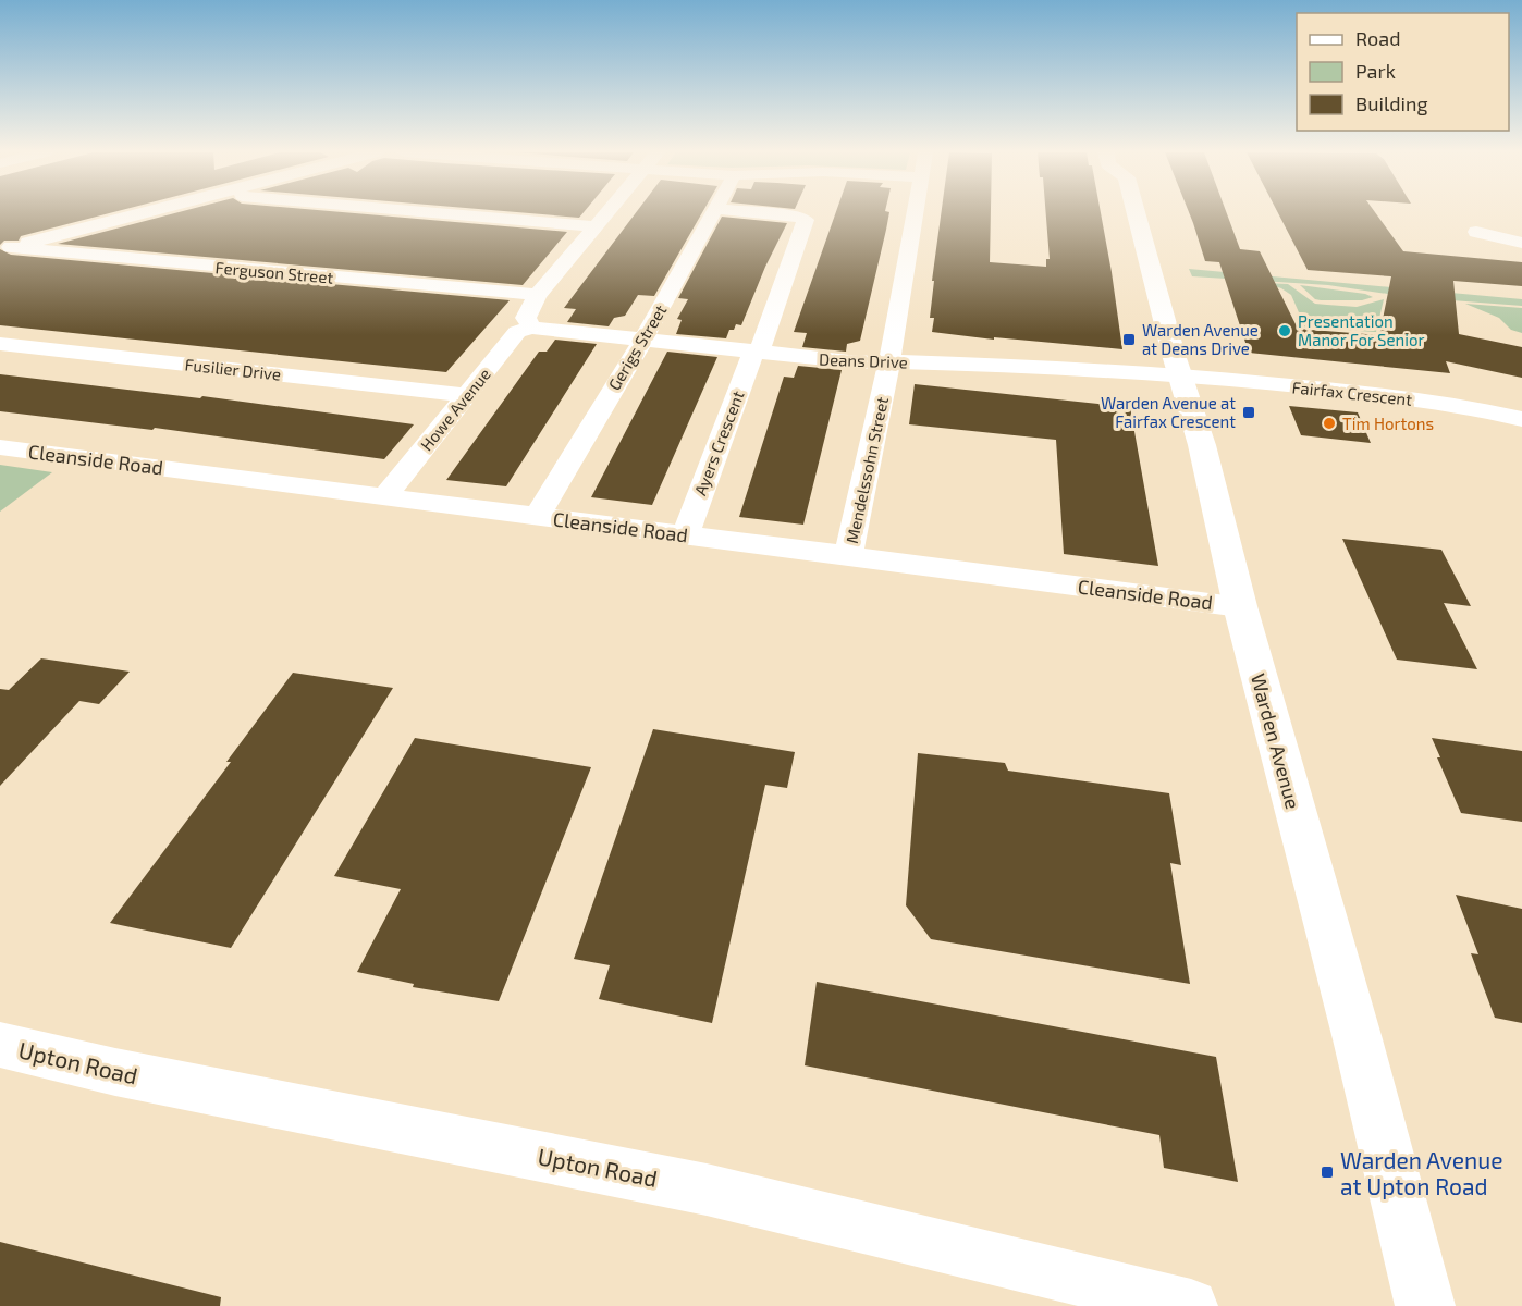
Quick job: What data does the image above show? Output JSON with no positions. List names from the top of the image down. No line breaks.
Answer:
{"streets":{"main road":["Warden Avenue"],"street":["Ferguson Street","Gerigs Street","Deans Drive","Fusilier Drive","Fairfax Crescent","Howe Avenue","Ayers Crescent","Cleanside Road","Mendelssohn Street","Upton Road"]},"crossings":[["Gerigs Street","Deans Drive"],["Gerigs Street","Cleanside Road"],["Deans Drive","Fairfax Crescent"],["Deans Drive","Howe Avenue"],["Deans Drive","Ayers Crescent"],["Deans Drive","Mendelssohn Street"],["Deans Drive","Warden Avenue"],["Fusilier Drive","Howe Avenue"],["Fairfax Crescent","Warden Avenue"],["Howe Avenue","Cleanside Road"],["Ayers Crescent","Cleanside Road"],["Cleanside Road","Mendelssohn Street"],["Cleanside Road","Warden Avenue"]],"places":{"other":["Presentation Manor For Senior","Tim Hortons"],"transit":["Warden Avenue at Deans Drive","Warden Avenue at Fairfax Crescent","Warden Avenue at Upton Road"]},"legend":["Road","Park","Building"]}
